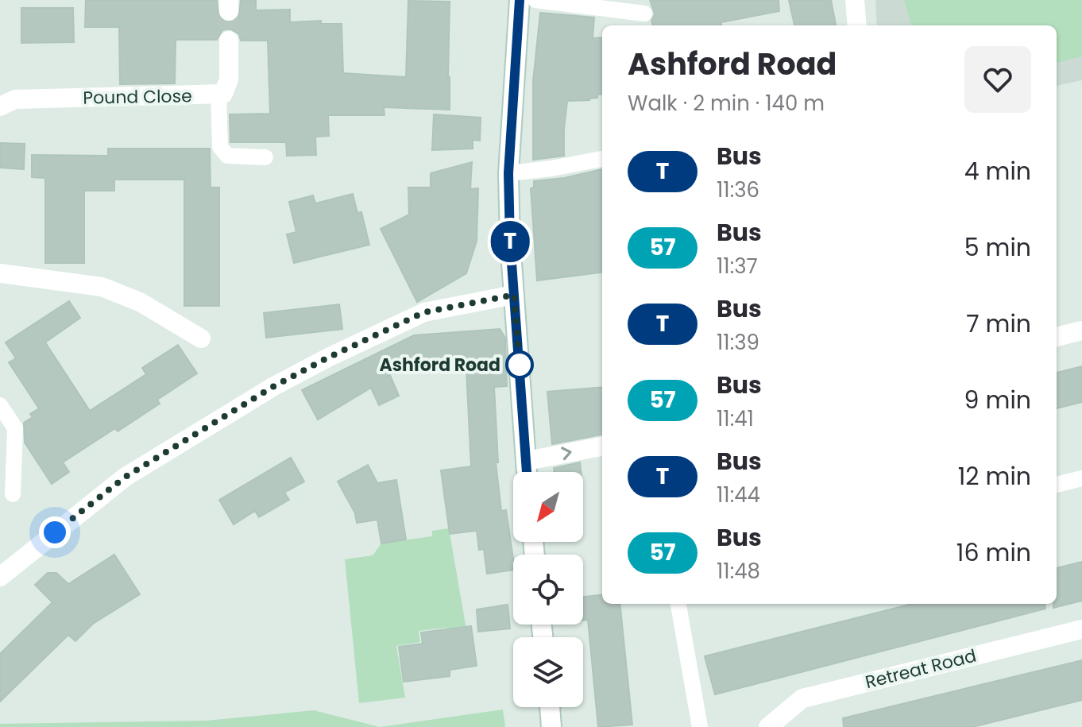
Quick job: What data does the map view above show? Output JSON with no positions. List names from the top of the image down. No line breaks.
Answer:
{"streets":{"street":["Pound Close","Retreat Road"]},"places":["Ashford Road"],"lines":["bus line T"],"north":"bottom left","page":{"on_map":"T","heading":["Ashford Road","Walk · 2 min · 140 m"],"list":[{"mark":"T","name":"Bus","note":"11:36","value":"4 min"},{"mark":"57","name":"Bus","note":"11:37","value":"5 min"},{"mark":"T","name":"Bus","note":"11:39","value":"7 min"},{"mark":"57","name":"Bus","note":"11:41","value":"9 min"},{"mark":"T","name":"Bus","note":"11:44","value":"12 min"},{"mark":"57","name":"Bus","note":"11:48","value":"16 min"}]}}
